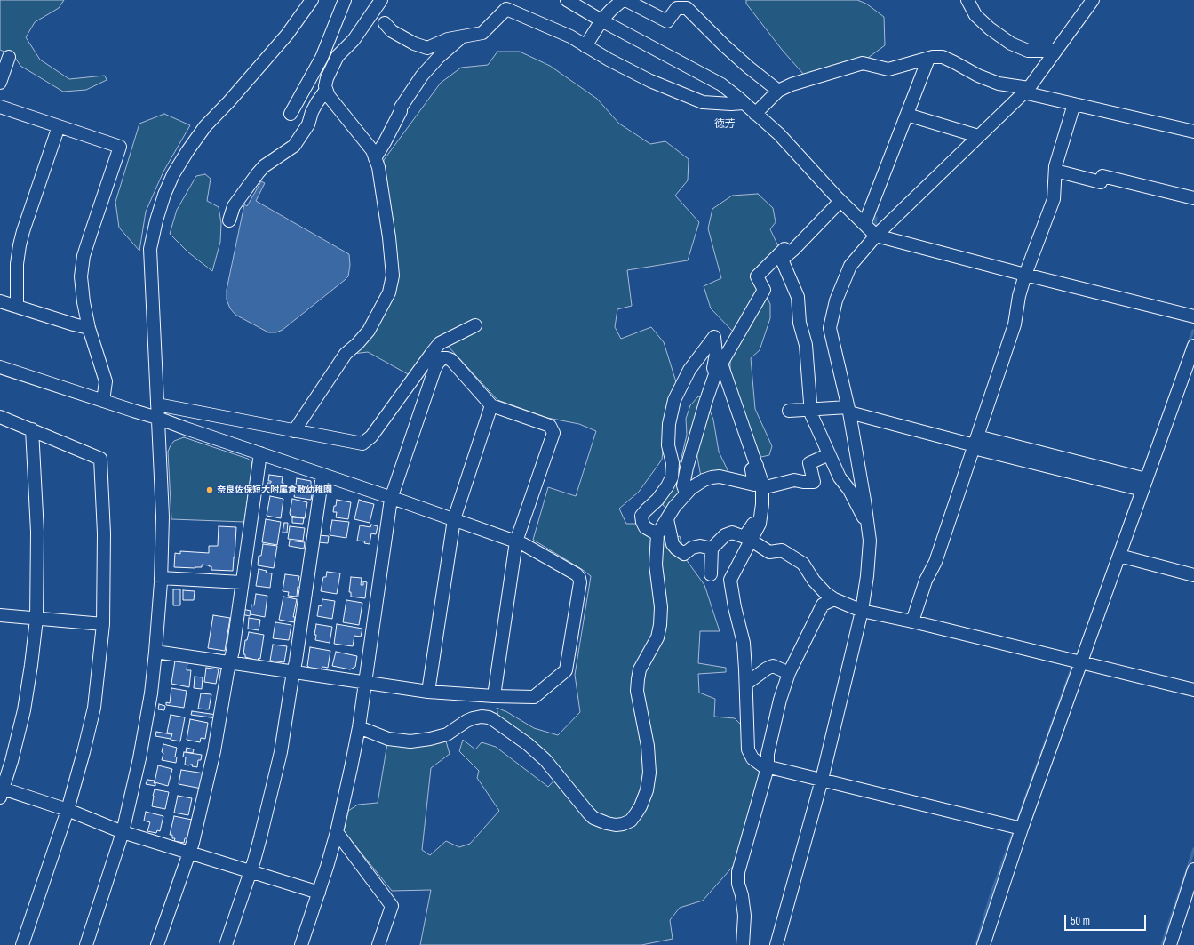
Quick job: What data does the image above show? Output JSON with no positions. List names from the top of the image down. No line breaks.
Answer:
{"districts":["徳芳"],"places":["奈良佐保短大附属倉敷幼稚園"],"scale_bar":"50 m"}
